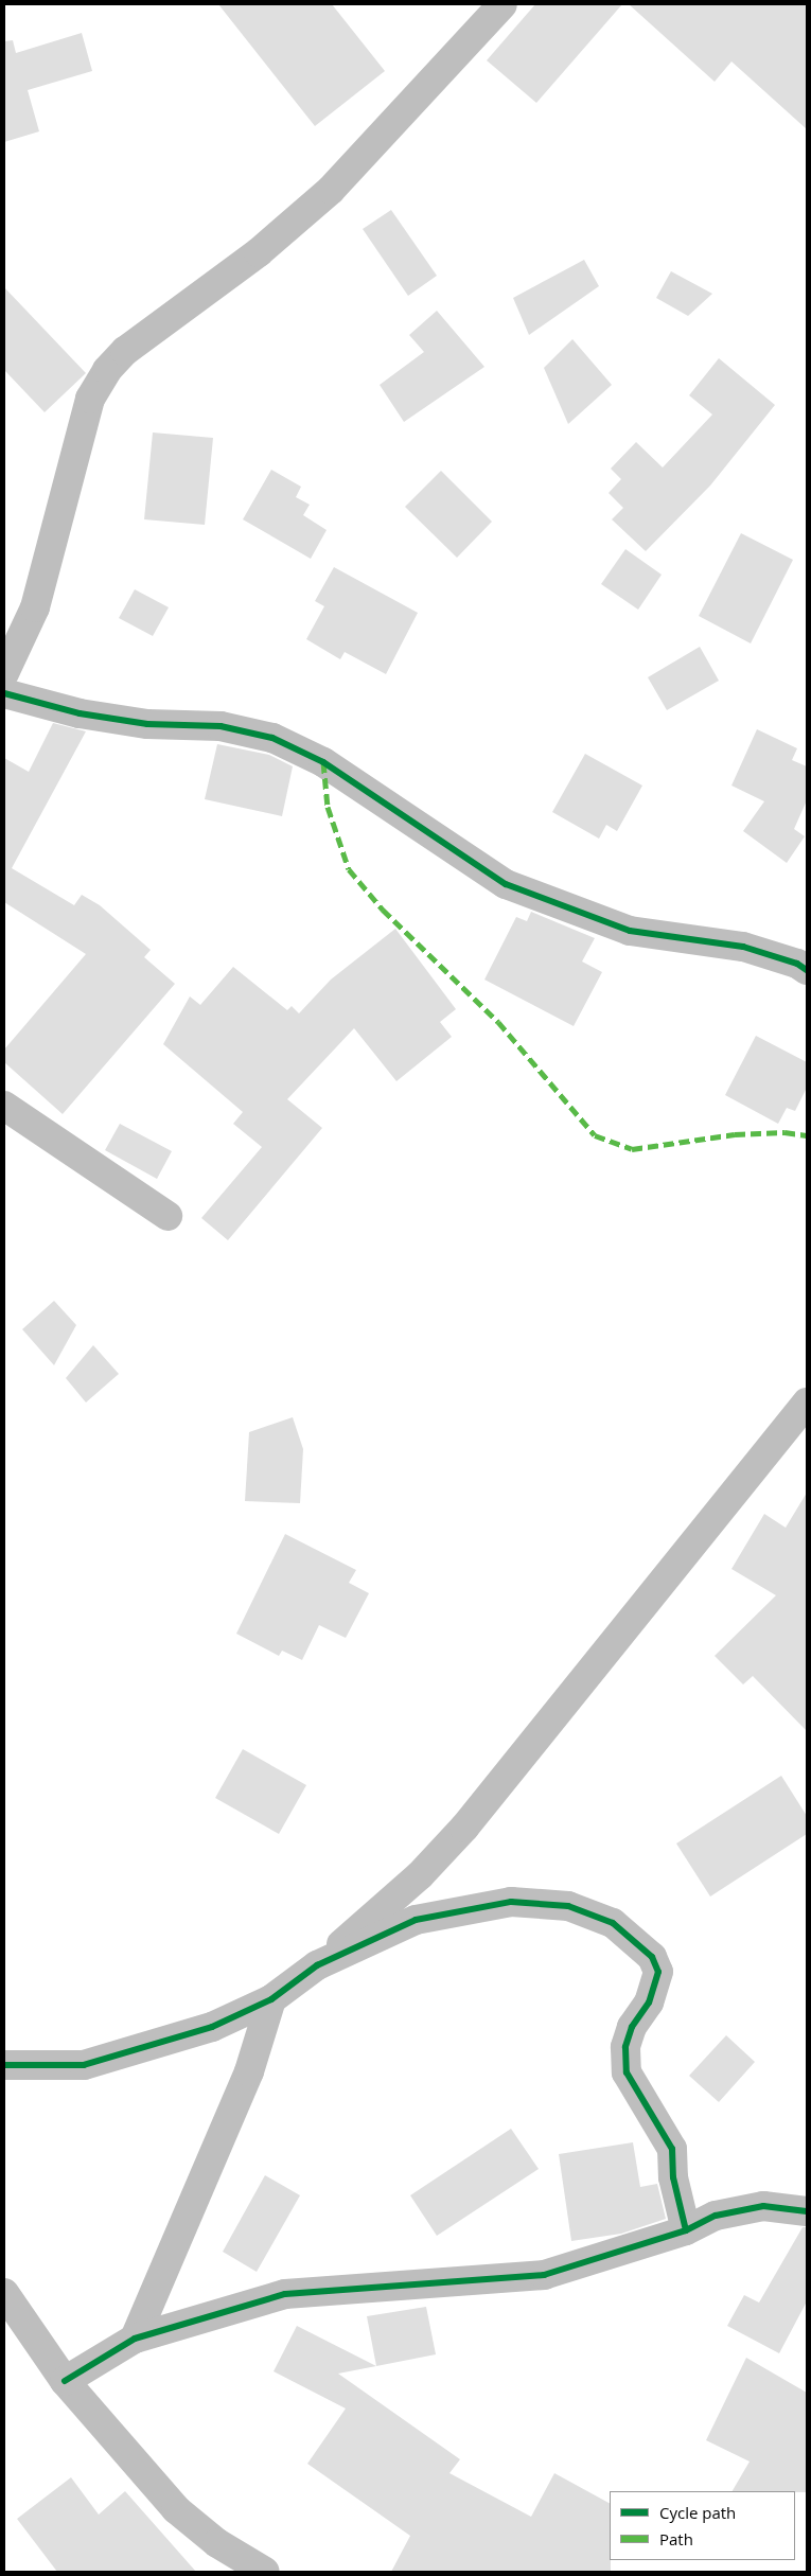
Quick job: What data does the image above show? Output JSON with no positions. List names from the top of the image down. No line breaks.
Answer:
{"legend":["Cycle path","Path"]}
